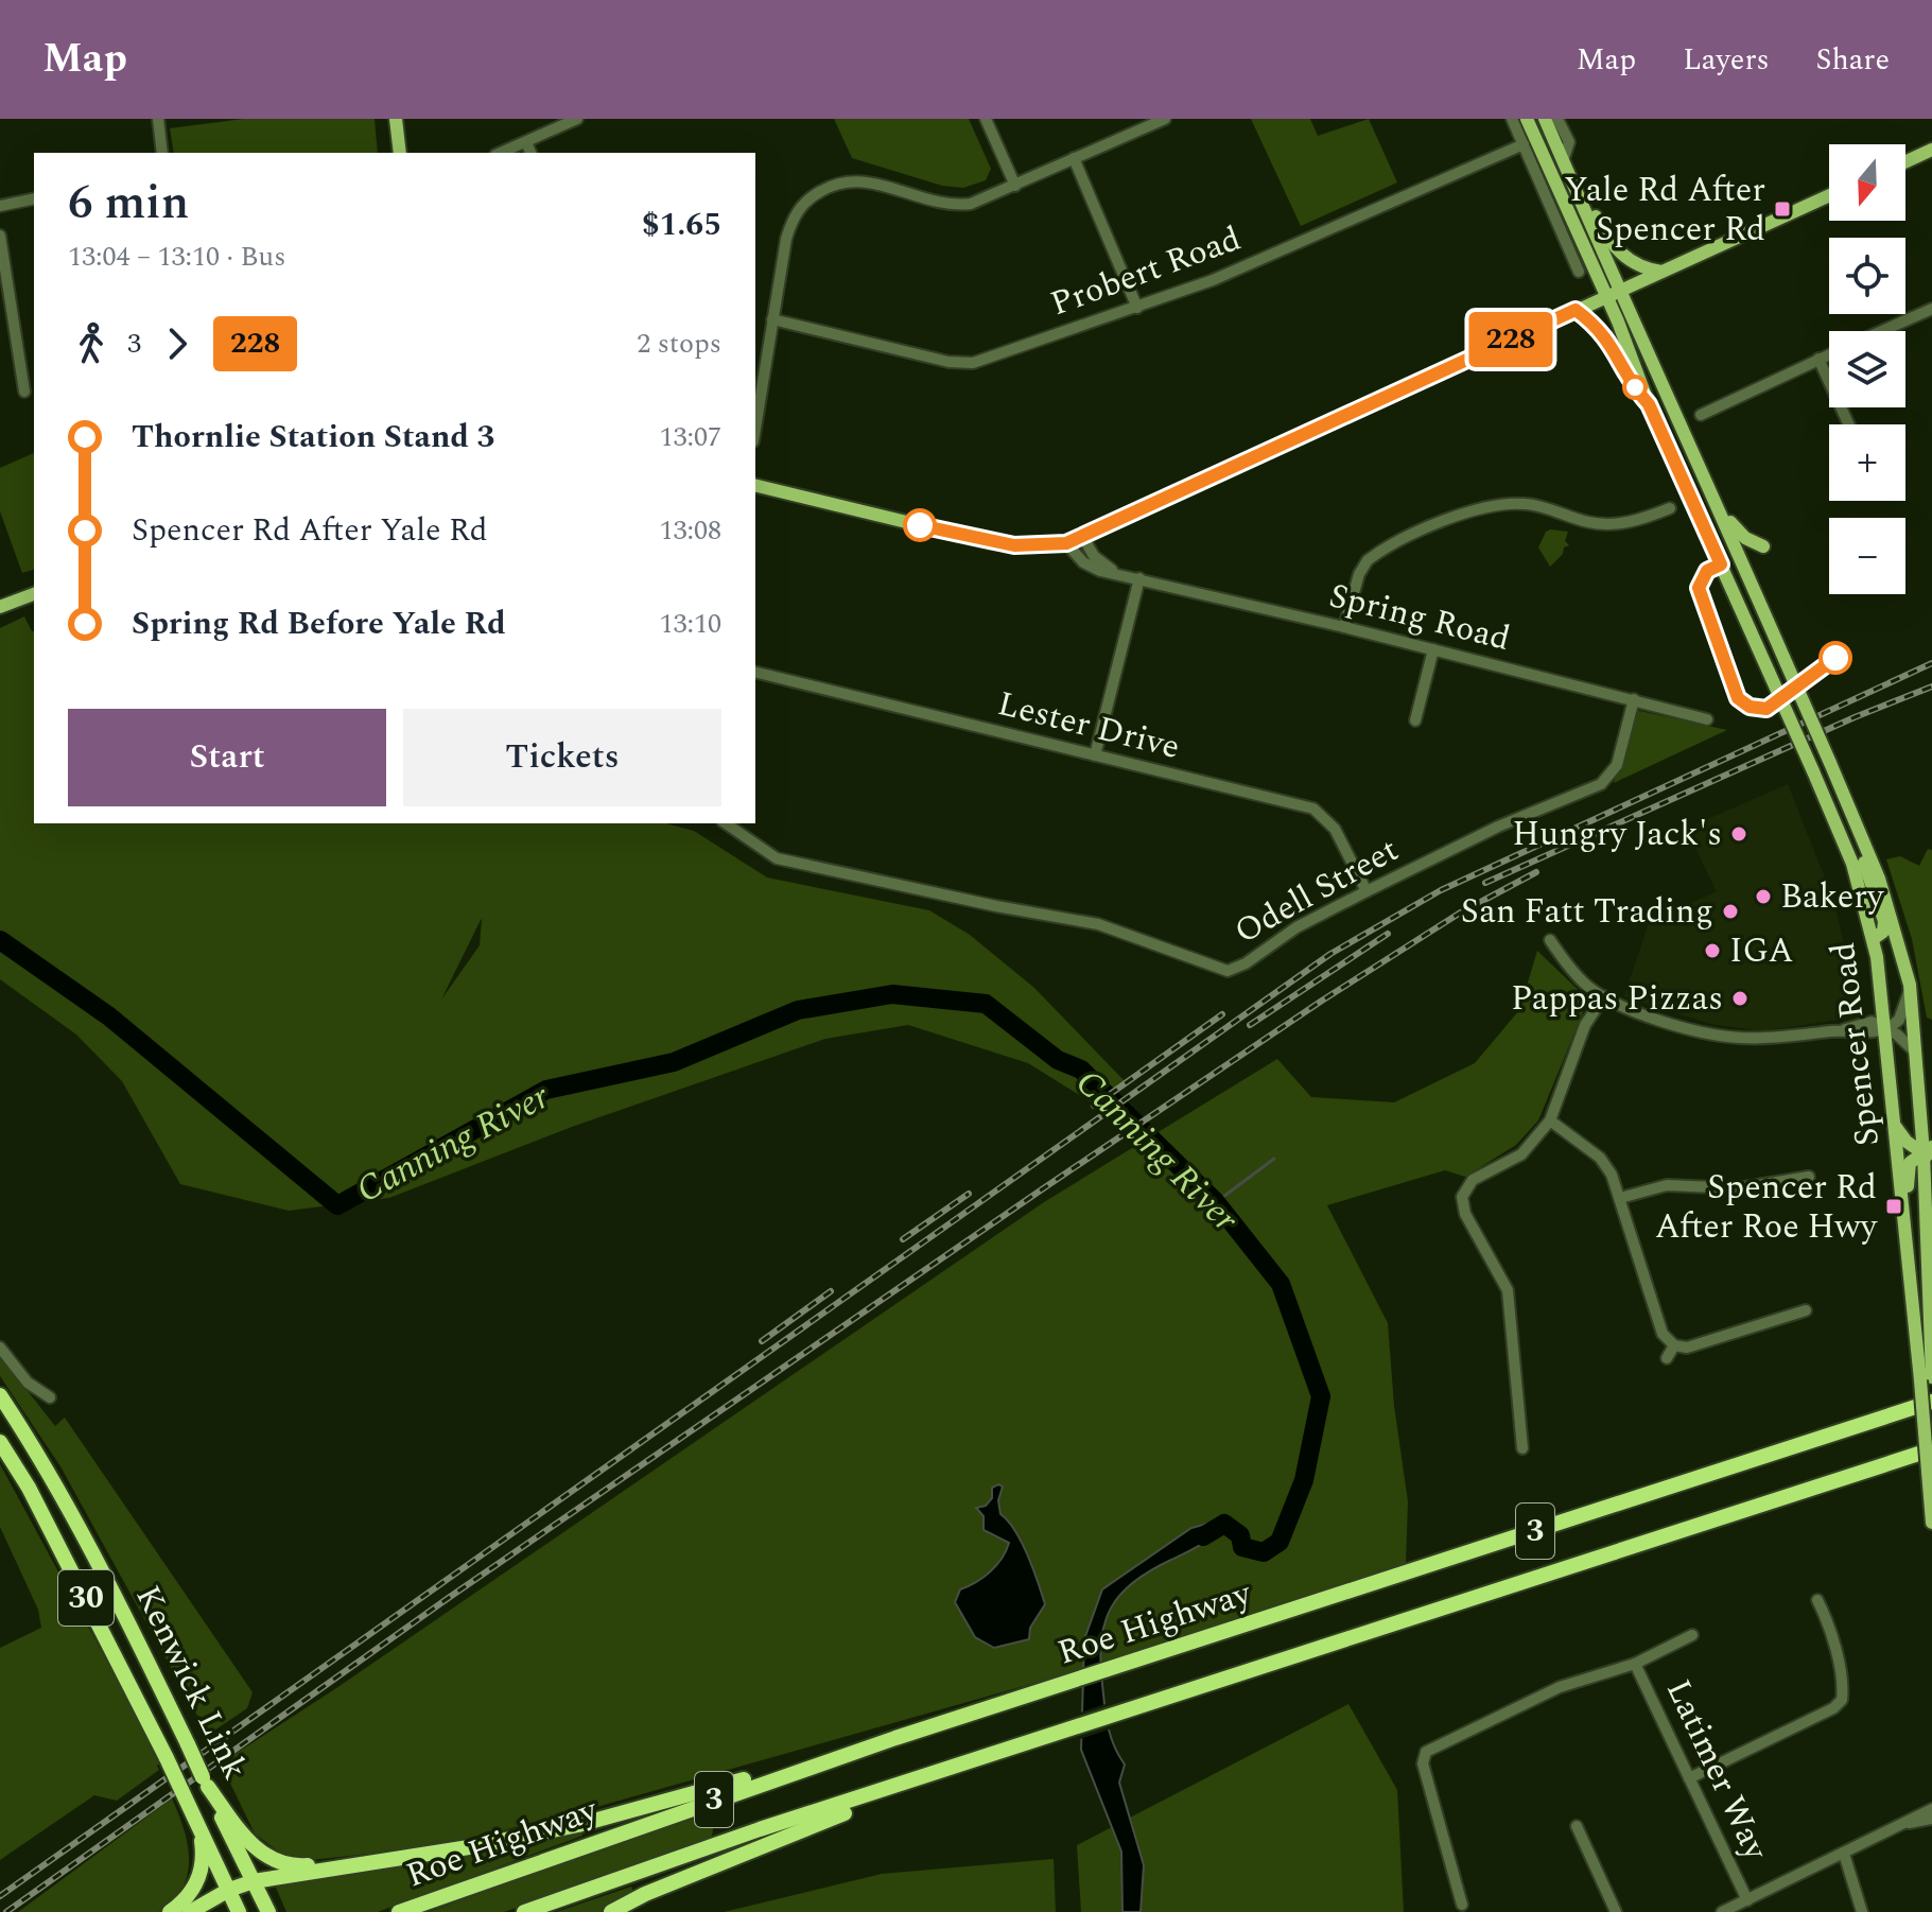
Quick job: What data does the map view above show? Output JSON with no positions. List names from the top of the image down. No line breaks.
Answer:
{"streets":{"highway":["3","30","Roe Highway","Kenwick Link"],"main road":["Spencer Road"],"street":["Probert Road","Spring Road","Lester Drive","Odell Street","Latimer Way"]},"crossings":[["Spring Road","Odell Street"],["Lester Drive","Odell Street"]],"water":["Canning River"],"places":{"transit":["Yale Rd After Spencer Rd","Spencer Rd After Roe Hwy"],"other":["Hungry Jack's","Bakery","San Fatt Trading","IGA","Pappas Pizzas"]},"lines":["bus line 228"],"north":"bottom","page":{"header":"Map","nav":["Map","Layers","Share"],"on_map":"228","map_buttons":["+","−"],"heading":["6 min","13:04 – 13:10 · Bus","$1.65"],"legs":["3","228","2 stops"],"list":[{"name":"Thornlie Station Stand 3","value":"13:07"},{"name":"Spencer Rd After Yale Rd","value":"13:08"},{"name":"Spring Rd Before Yale Rd","value":"13:10"}],"buttons":["Start","Tickets"]}}
